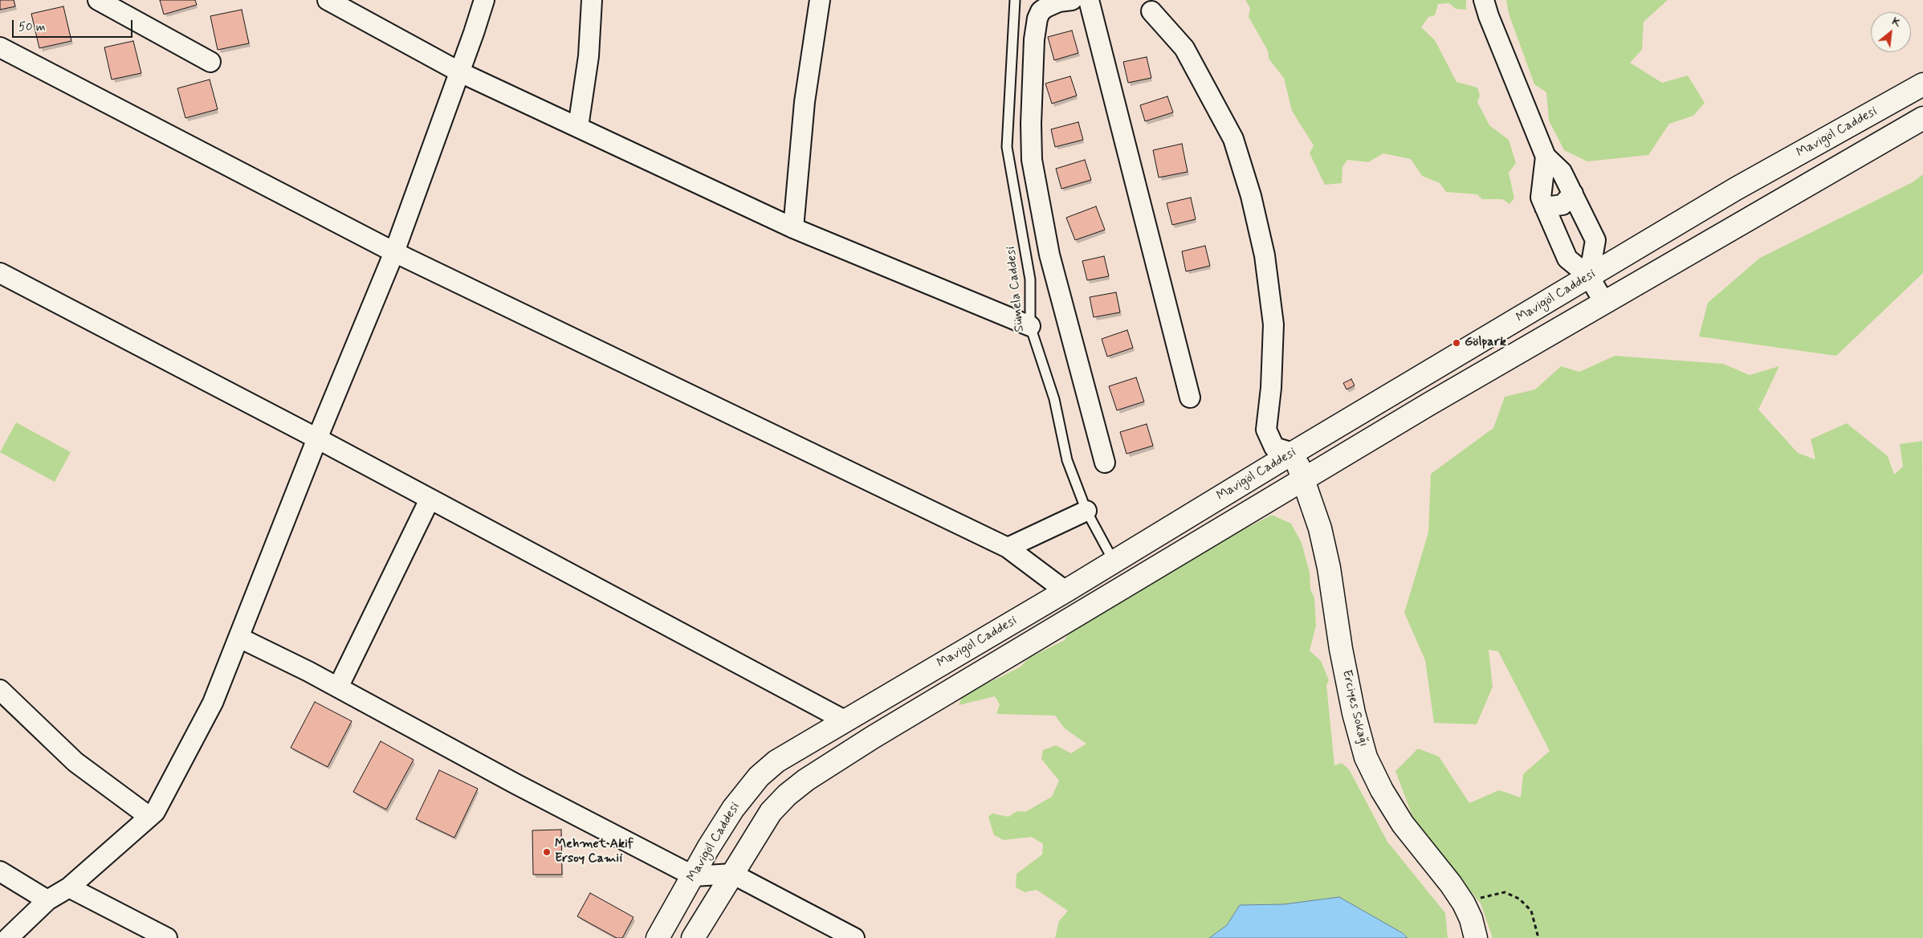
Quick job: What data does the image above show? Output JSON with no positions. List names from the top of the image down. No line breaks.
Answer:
{"streets":{"main road":["Mavigöl Caddesi","Erciyes Sokağı"],"lane":["Sümela Caddesi"]},"crossings":[["Mavigöl Caddesi","Sümela Caddesi"],["Mavigöl Caddesi","Erciyes Sokağı"]],"places":["Gölpark","Mehmet Akif Ersoy Camii"],"scale_bar":"50 m","north":"top right"}
